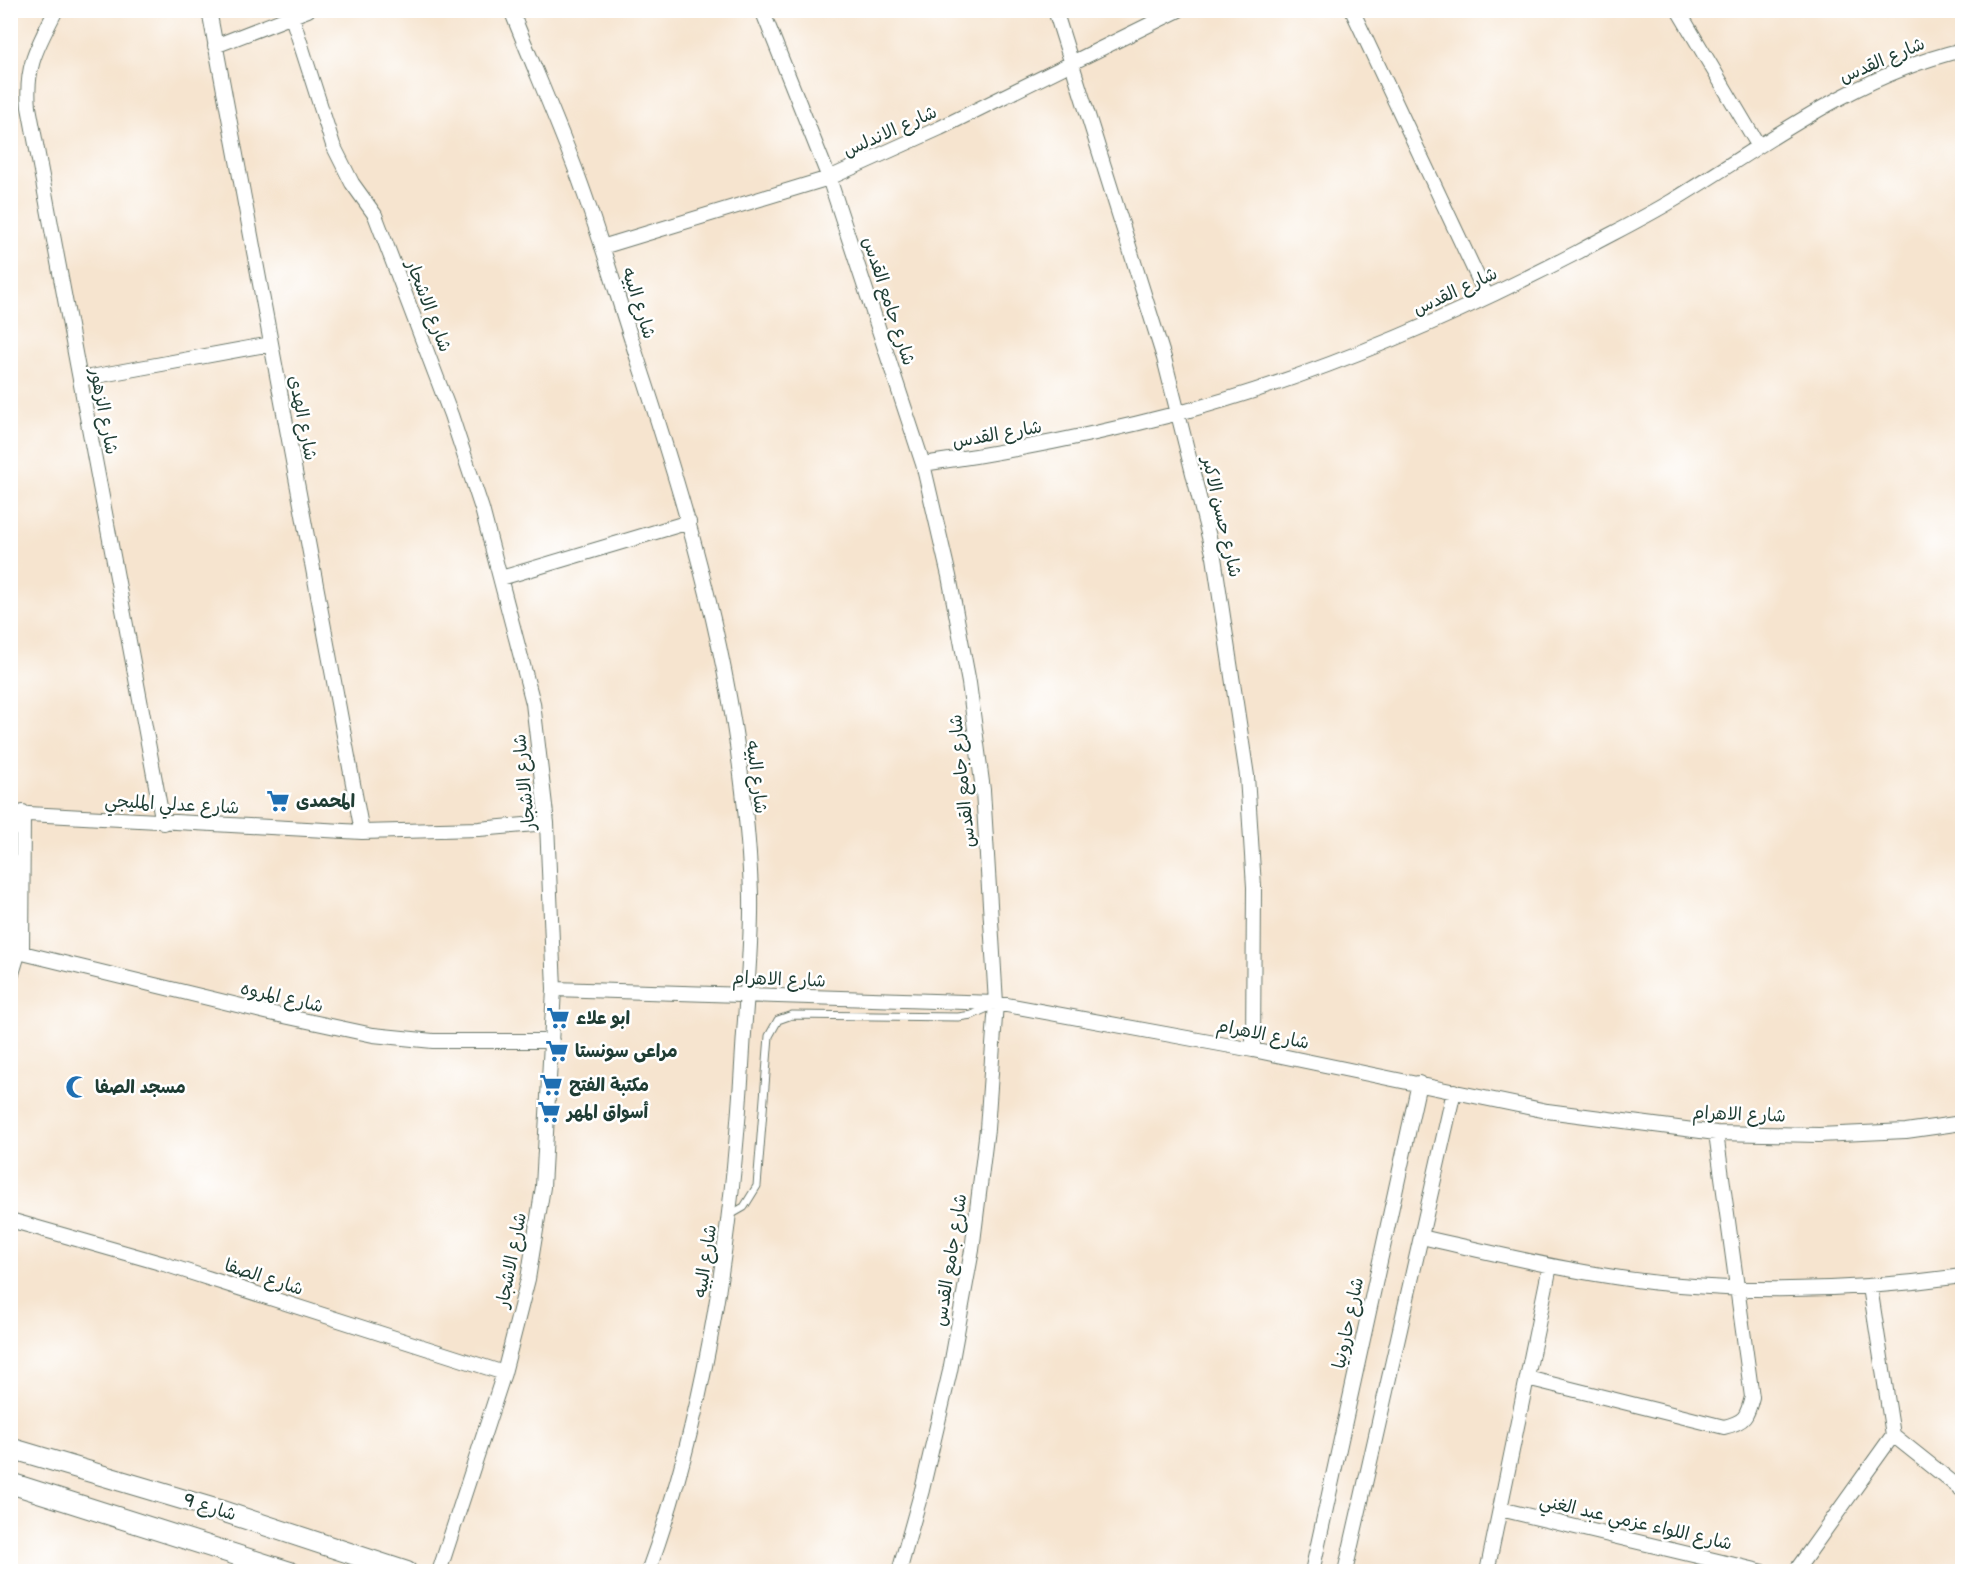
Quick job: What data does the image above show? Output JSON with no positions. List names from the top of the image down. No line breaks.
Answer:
{"streets":{"main road":["شارع 9"],"street":["شارع القدس","شارع الاندلس","شارع جامع القدس","شارع البيه","شارع الاشجار","شارع الزهور","شارع الهدى","شارع حسن الاكبر","شارع عدلي المليجي","شارع الاهرام","شارع المروه","شارع الصفا","شارع حارونيا","شارع اللواء عزمي عبد الغني"]},"crossings":[["شارع القدس","شارع جامع القدس"],["شارع القدس","شارع حسن الاكبر"],["شارع الاندلس","شارع جامع القدس"],["شارع الاندلس","شارع البيه"],["شارع الاندلس","شارع حسن الاكبر"],["شارع جامع القدس","شارع الاهرام"],["شارع البيه","شارع الاهرام"],["شارع الاشجار","شارع عدلي المليجي"],["شارع الاشجار","شارع الاهرام"],["شارع الاشجار","شارع المروه"],["شارع الاشجار","شارع الصفا"],["شارع الزهور","شارع عدلي المليجي"],["شارع الهدى","شارع عدلي المليجي"],["شارع حسن الاكبر","شارع الاهرام"],["شارع الاهرام","شارع حارونيا"]],"places":{"supermarket":["المحمدى","ابو علاء","مراعى سونستا","مكتبة الفتح","أسواق المهر"],"mosque":["مسجد الصفا"]}}
